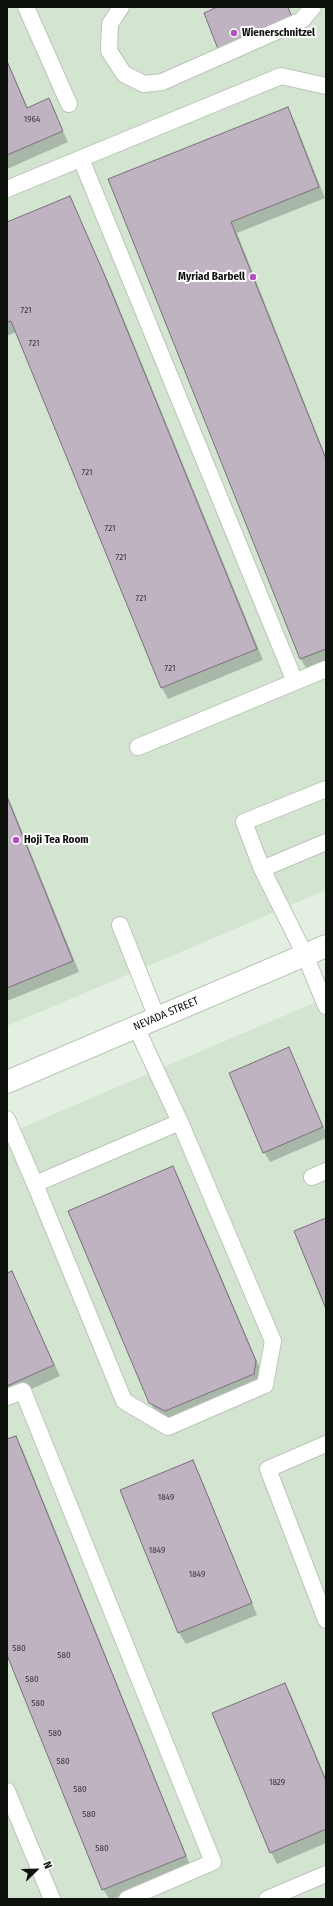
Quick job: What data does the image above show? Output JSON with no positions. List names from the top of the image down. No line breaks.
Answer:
{"streets":{"street":["NEVADA STREET"]},"places":["Wienerschnitzel","Myriad Barbell","Hoji Tea Room"],"house_numbers":["1964","721","721","721","721","721","721","721","1849","1849","1849","580","580","580","580","580","580","1829","580","580","580"],"north":"top right"}
